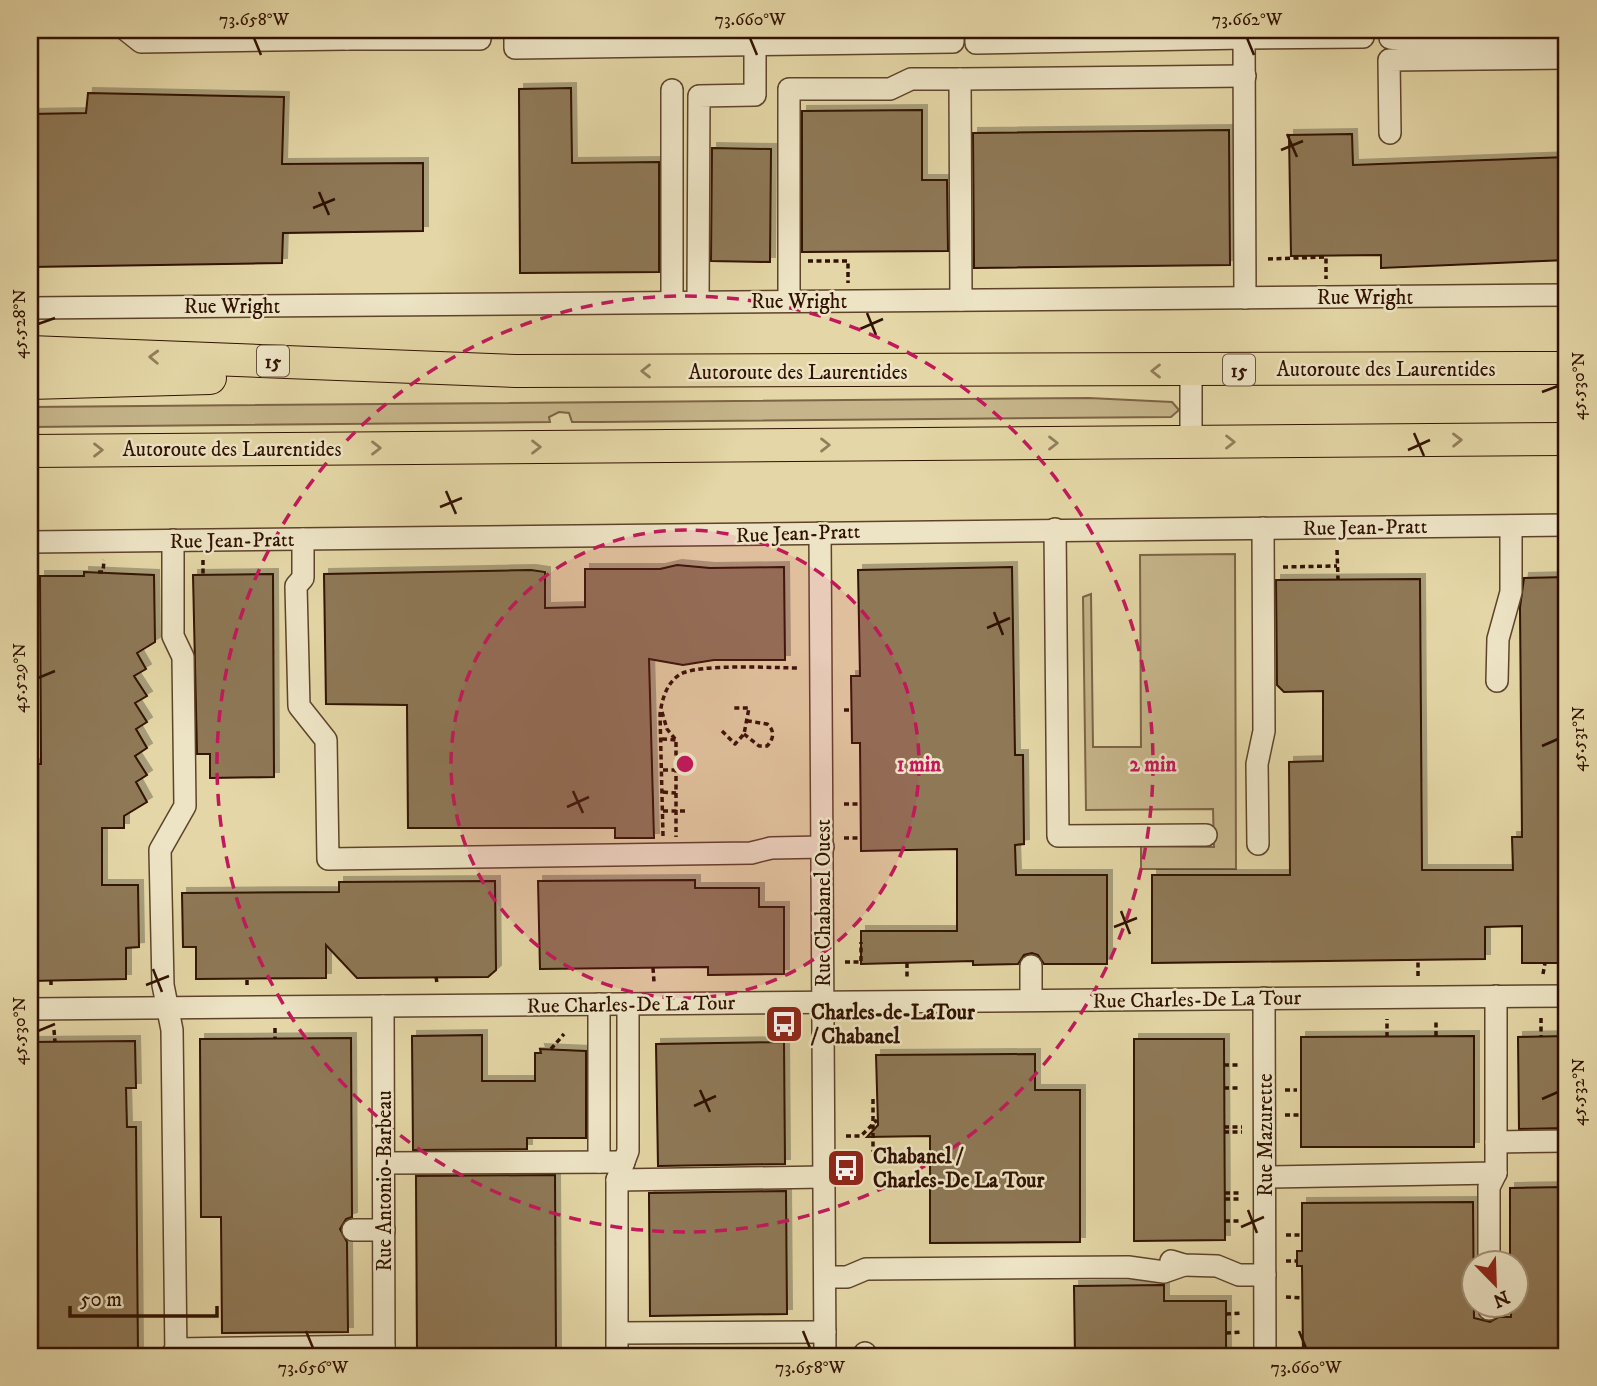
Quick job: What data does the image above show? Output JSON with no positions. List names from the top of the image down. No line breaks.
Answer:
{"streets":{"highway":["15","Autoroute des Laurentides"],"street":["Rue Wright","Rue Jean-Pratt","Rue Chabanel Ouest","Rue Charles-De La Tour","Rue Mazurette","Rue Antonio-Barbeau"]},"crossings":[["Rue Jean-Pratt","Rue Chabanel Ouest"],["Rue Chabanel Ouest","Rue Charles-De La Tour"],["Rue Charles-De La Tour","Rue Mazurette"],["Rue Charles-De La Tour","Rue Antonio-Barbeau"]],"places":{"bus stop":["Charles-de-LaTour / Chabanel","Chabanel / Charles-De La Tour"]},"scale_bar":"50 m","north":"bottom right","coordinates":["73.658°W","73.660°W","73.662°W","45.528°N","45.530°N","45.529°N","45.531°N","45.532°N","73.656°W"],"rings":["1 min","2 min"]}
